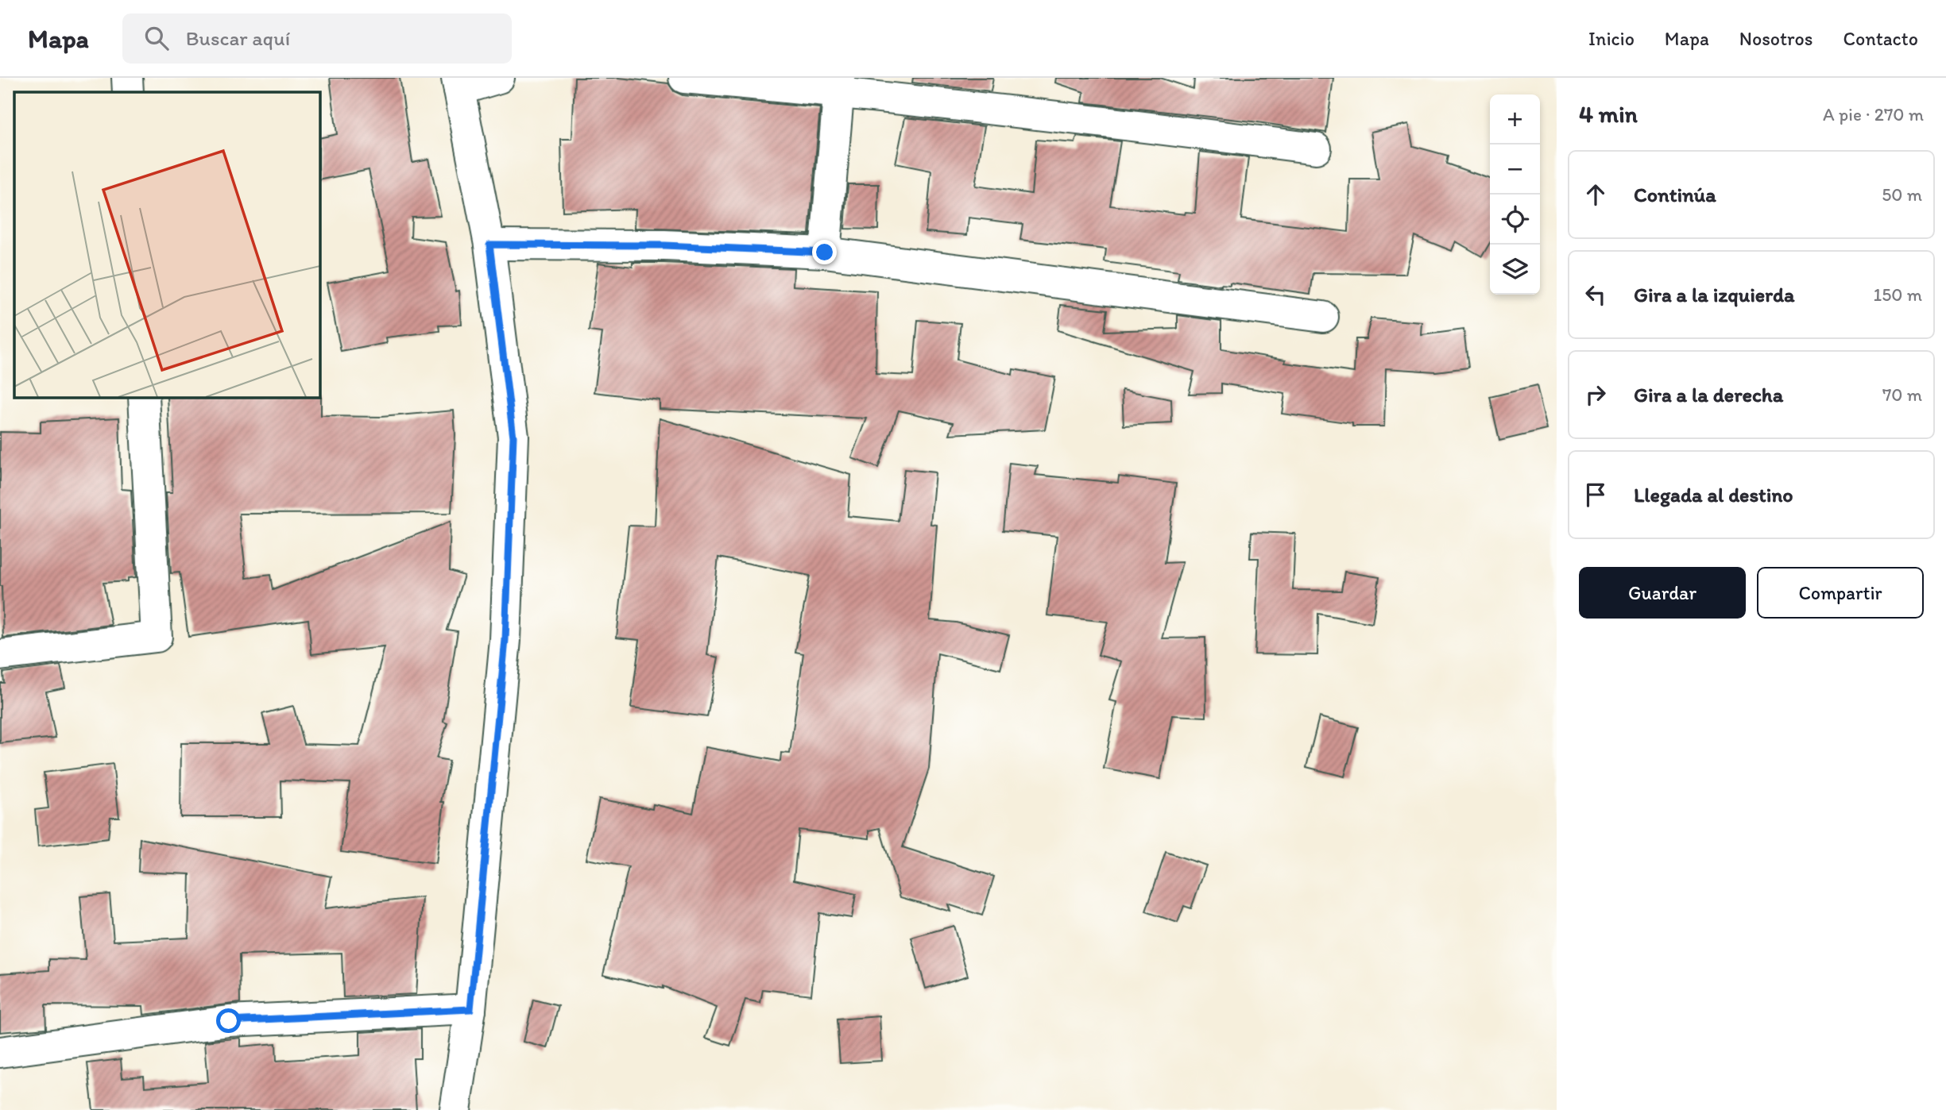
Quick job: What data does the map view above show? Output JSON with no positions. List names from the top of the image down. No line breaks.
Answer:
{"page":{"header":"Mapa","search":"Buscar aquí","nav":["Inicio","Mapa","Nosotros","Contacto"],"heading":["4 min","A pie · 270 m"],"map_buttons":["+","−"],"list":[["Continúa","50 m"],["Gira a la izquierda","150 m"],["Gira a la derecha","70 m"],"Llegada al destino"],"buttons":["Guardar","Compartir"]}}
